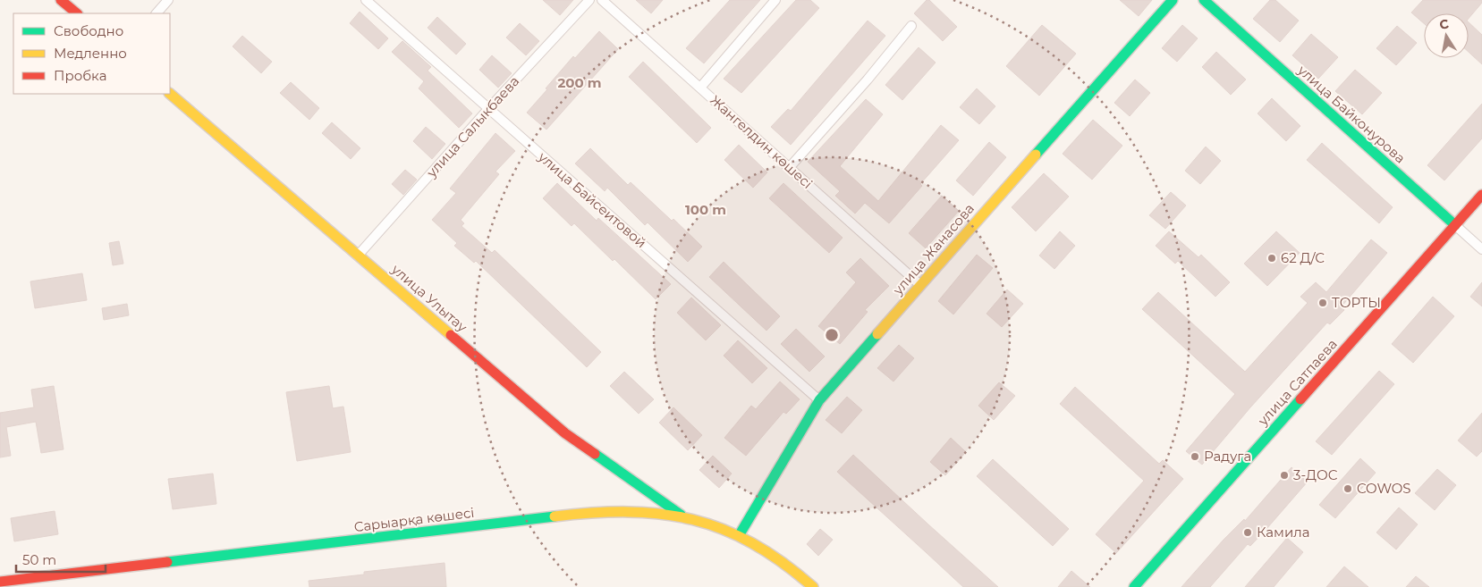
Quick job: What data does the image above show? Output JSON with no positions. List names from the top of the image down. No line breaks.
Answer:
{"streets":{"street":["улица Байконурова","улица Салыкбаева","Жангелдин көшесі","улица Байсеитовой","улица Жанасова","улица Улытау","улица Сатпаева","Сарыарқа көшесі"]},"crossings":[["улица Байконурова","улица Сатпаева"],["улица Салыкбаева","улица Байсеитовой"],["улица Салыкбаева","улица Улытау"],["Жангелдин көшесі","улица Жанасова"],["улица Байсеитовой","улица Жанасова"],["улица Жанасова","Сарыарқа көшесі"],["улица Улытау","Сарыарқа көшесі"]],"places":["62 Д/С","ТОРТЫ","Радуга","3-ДОС","COWOS","Камила"],"legend":["Свободно","Медленно","Пробка"],"scale_bar":"50 m","north":"top","rings":["200 m","100 m"]}
